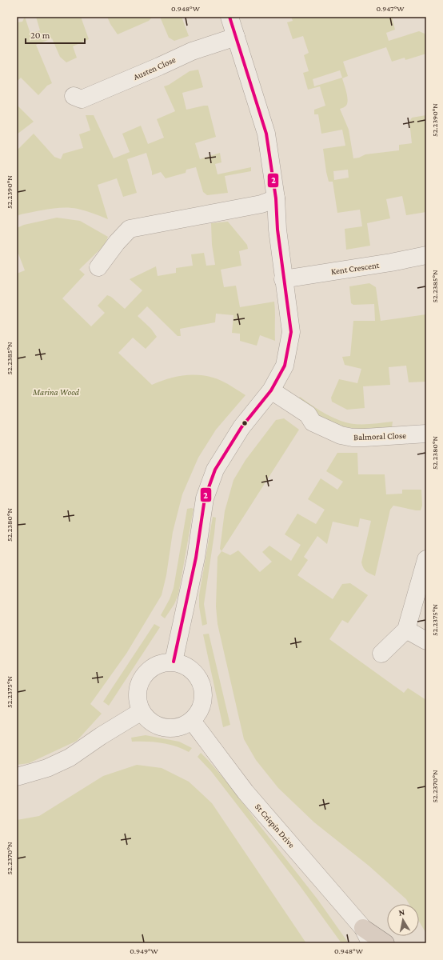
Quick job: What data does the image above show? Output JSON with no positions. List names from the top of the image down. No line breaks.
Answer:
{"streets":{"street":["Austen Close","Kent Crescent","Balmoral Close","St Crispin Drive"]},"parks":["Marina Wood"],"lines":["transit line 2"],"scale_bar":"20 m","north":"top","coordinates":["0.948°W","0.947°W","52.2390°N","52.2385°N","52.2380°N","52.2375°N","52.2370°N","0.949°W"]}
